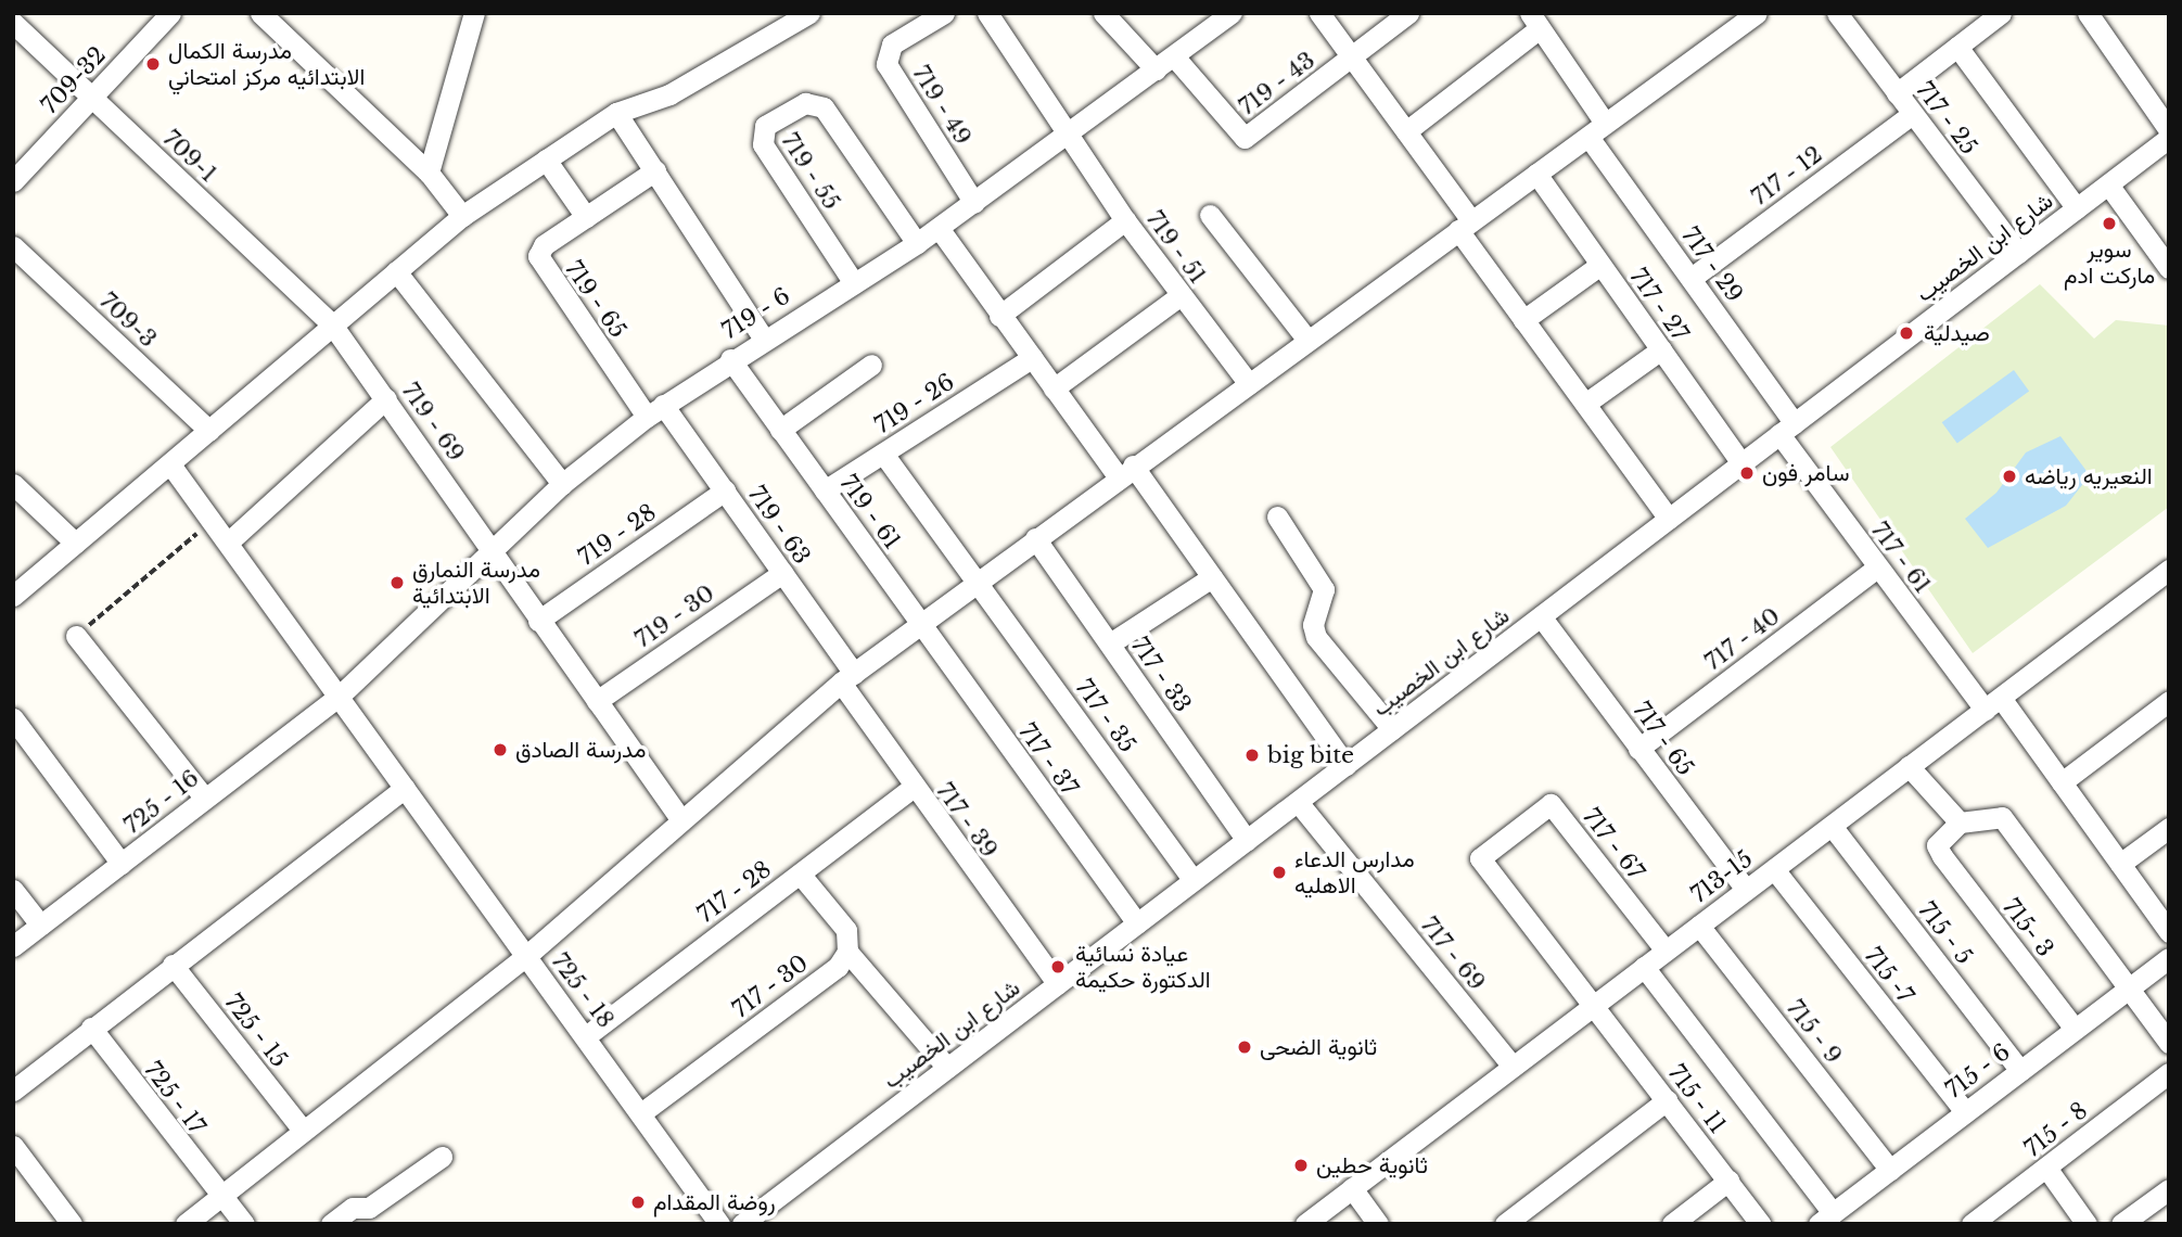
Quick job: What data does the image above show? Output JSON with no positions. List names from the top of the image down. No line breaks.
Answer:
{"streets":{"street":["709-32","719 - 43","719 - 49","717 - 25","709-1","719 - 55","717 - 12","719 - 51","شارع ابن الخصيب","717 - 29","719 - 65","717 - 27","719 - 6","709-3","719 - 26","719 - 69","719 - 61","719 - 63","719 - 28","717 - 61","719 - 30","717 - 40","717 - 33","717 - 35","717 - 65","717 - 37","725 - 16","717 - 39","717 - 67","713-15","717 - 28","715- 3","715 - 5","717 - 69","715 -7","717 - 30","725 - 18","725 - 15","715 - 9","715 - 6","725 - 17","715 - 11","715 - 8"]},"crossings":[["709-32","709-1"],["719 - 43","719 - 6"],["719 - 49","719 - 6"],["717 - 25","717 - 12"],["717 - 25","شارع ابن الخصيب"],["709-1","719 - 69"],["719 - 55","719 - 6"],["717 - 12","717 - 29"],["719 - 51","719 - 6"],["شارع ابن الخصيب","717 - 29"],["شارع ابن الخصيب","717 - 27"],["شارع ابن الخصيب","717 - 61"],["شارع ابن الخصيب","717 - 33"],["شارع ابن الخصيب","717 - 35"],["شارع ابن الخصيب","717 - 65"],["شارع ابن الخصيب","717 - 37"],["شارع ابن الخصيب","717 - 39"],["شارع ابن الخصيب","717 - 69"],["717 - 29","717 - 61"],["719 - 65","719 - 6"],["719 - 65","719 - 63"],["719 - 6","719 - 69"],["719 - 6","719 - 61"],["719 - 6","719 - 63"],["719 - 6","725 - 16"],["719 - 6","725 - 18"],["719 - 26","719 - 61"],["719 - 26","717 - 35"],["719 - 69","719 - 28"],["719 - 69","719 - 30"],["719 - 61","717 - 37"],["719 - 63","719 - 28"],["719 - 63","719 - 30"],["719 - 63","717 - 39"],["717 - 61","717 - 40"],["717 - 61","713-15"],["717 - 40","717 - 65"],["717 - 65","713-15"],["725 - 16","725 - 18"],["717 - 39","717 - 28"],["717 - 67","713-15"],["717 - 67","715 - 11"],["713-15","715 - 5"],["713-15","717 - 69"],["713-15","715 -7"],["713-15","715 - 9"],["713-15","715 - 11"],["717 - 28","725 - 18"],["715- 3","715 - 6"],["715 - 5","715 - 6"],["715 -7","715 - 6"],["717 - 30","725 - 18"],["715 - 9","715 - 6"]],"places":["مدرسة الكمال الابتدائيه مركز امتحاني","سوير ماركت ادم","صيدلية","سامر فون","النعيريه رياضه","مدرسة النمارق الابتدائية","مدرسة الصادق","big bite","مدارس الدعاء الاهليه","عيادة نسائية الدكتورة حكيمة","ثانوية الضحى","ثانوية حطين","روضة المقدام"]}
